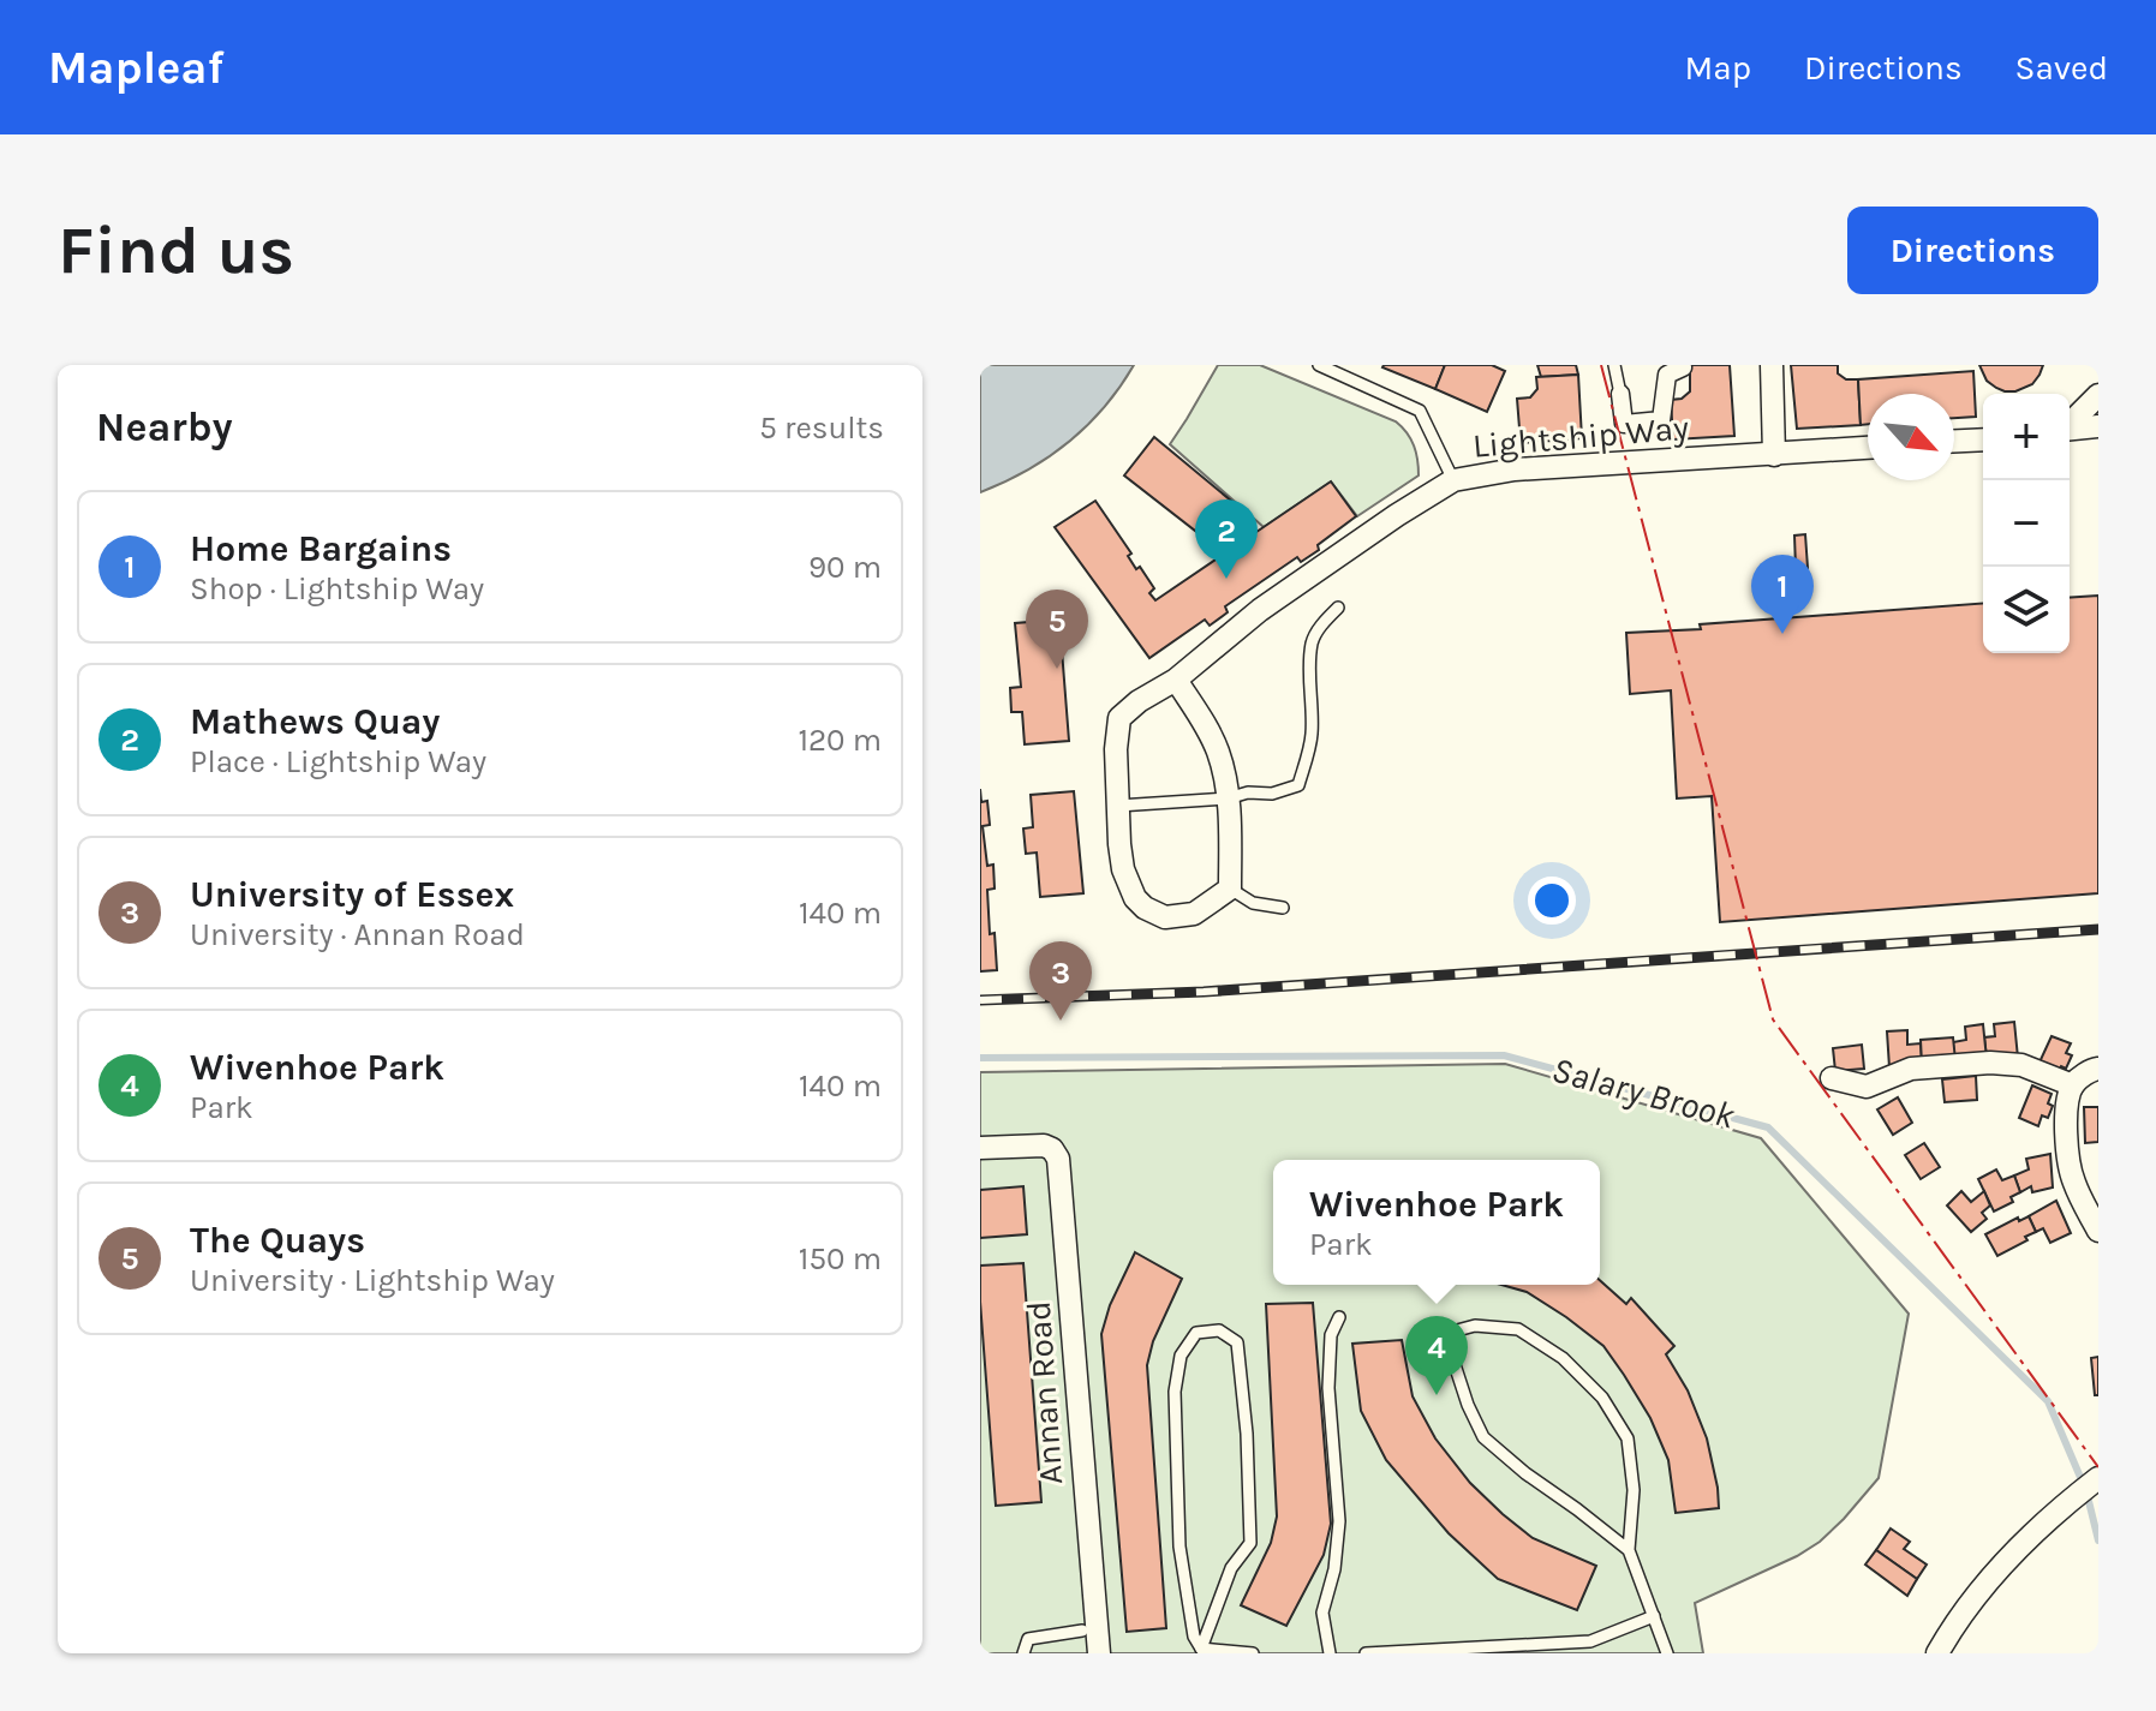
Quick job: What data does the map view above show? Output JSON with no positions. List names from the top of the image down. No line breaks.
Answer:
{"streets":{"street":["Lightship Way","Annan Road"]},"water":["Salary Brook"],"north":"bottom right","page":{"header":"Mapleaf","nav":["Map","Directions","Saved"],"buttons":"Directions","title":"Find us","heading":["Nearby","5 results"],"map_buttons":["+","−"],"list":[{"mark":"1","name":"Home Bargains","note":"Shop · Lightship Way","value":"90 m"},{"mark":"2","name":"Mathews Quay","note":"Place · Lightship Way","value":"120 m"},{"mark":"3","name":"University of Essex","note":"University · Annan Road","value":"140 m"},{"mark":"4","name":"Wivenhoe Park","note":"Park","value":"140 m"},{"mark":"5","name":"The Quays","note":"University · Lightship Way","value":"150 m"}],"pins":["2","1","5","3","4"],"popup":["Wivenhoe Park","Park"]}}
